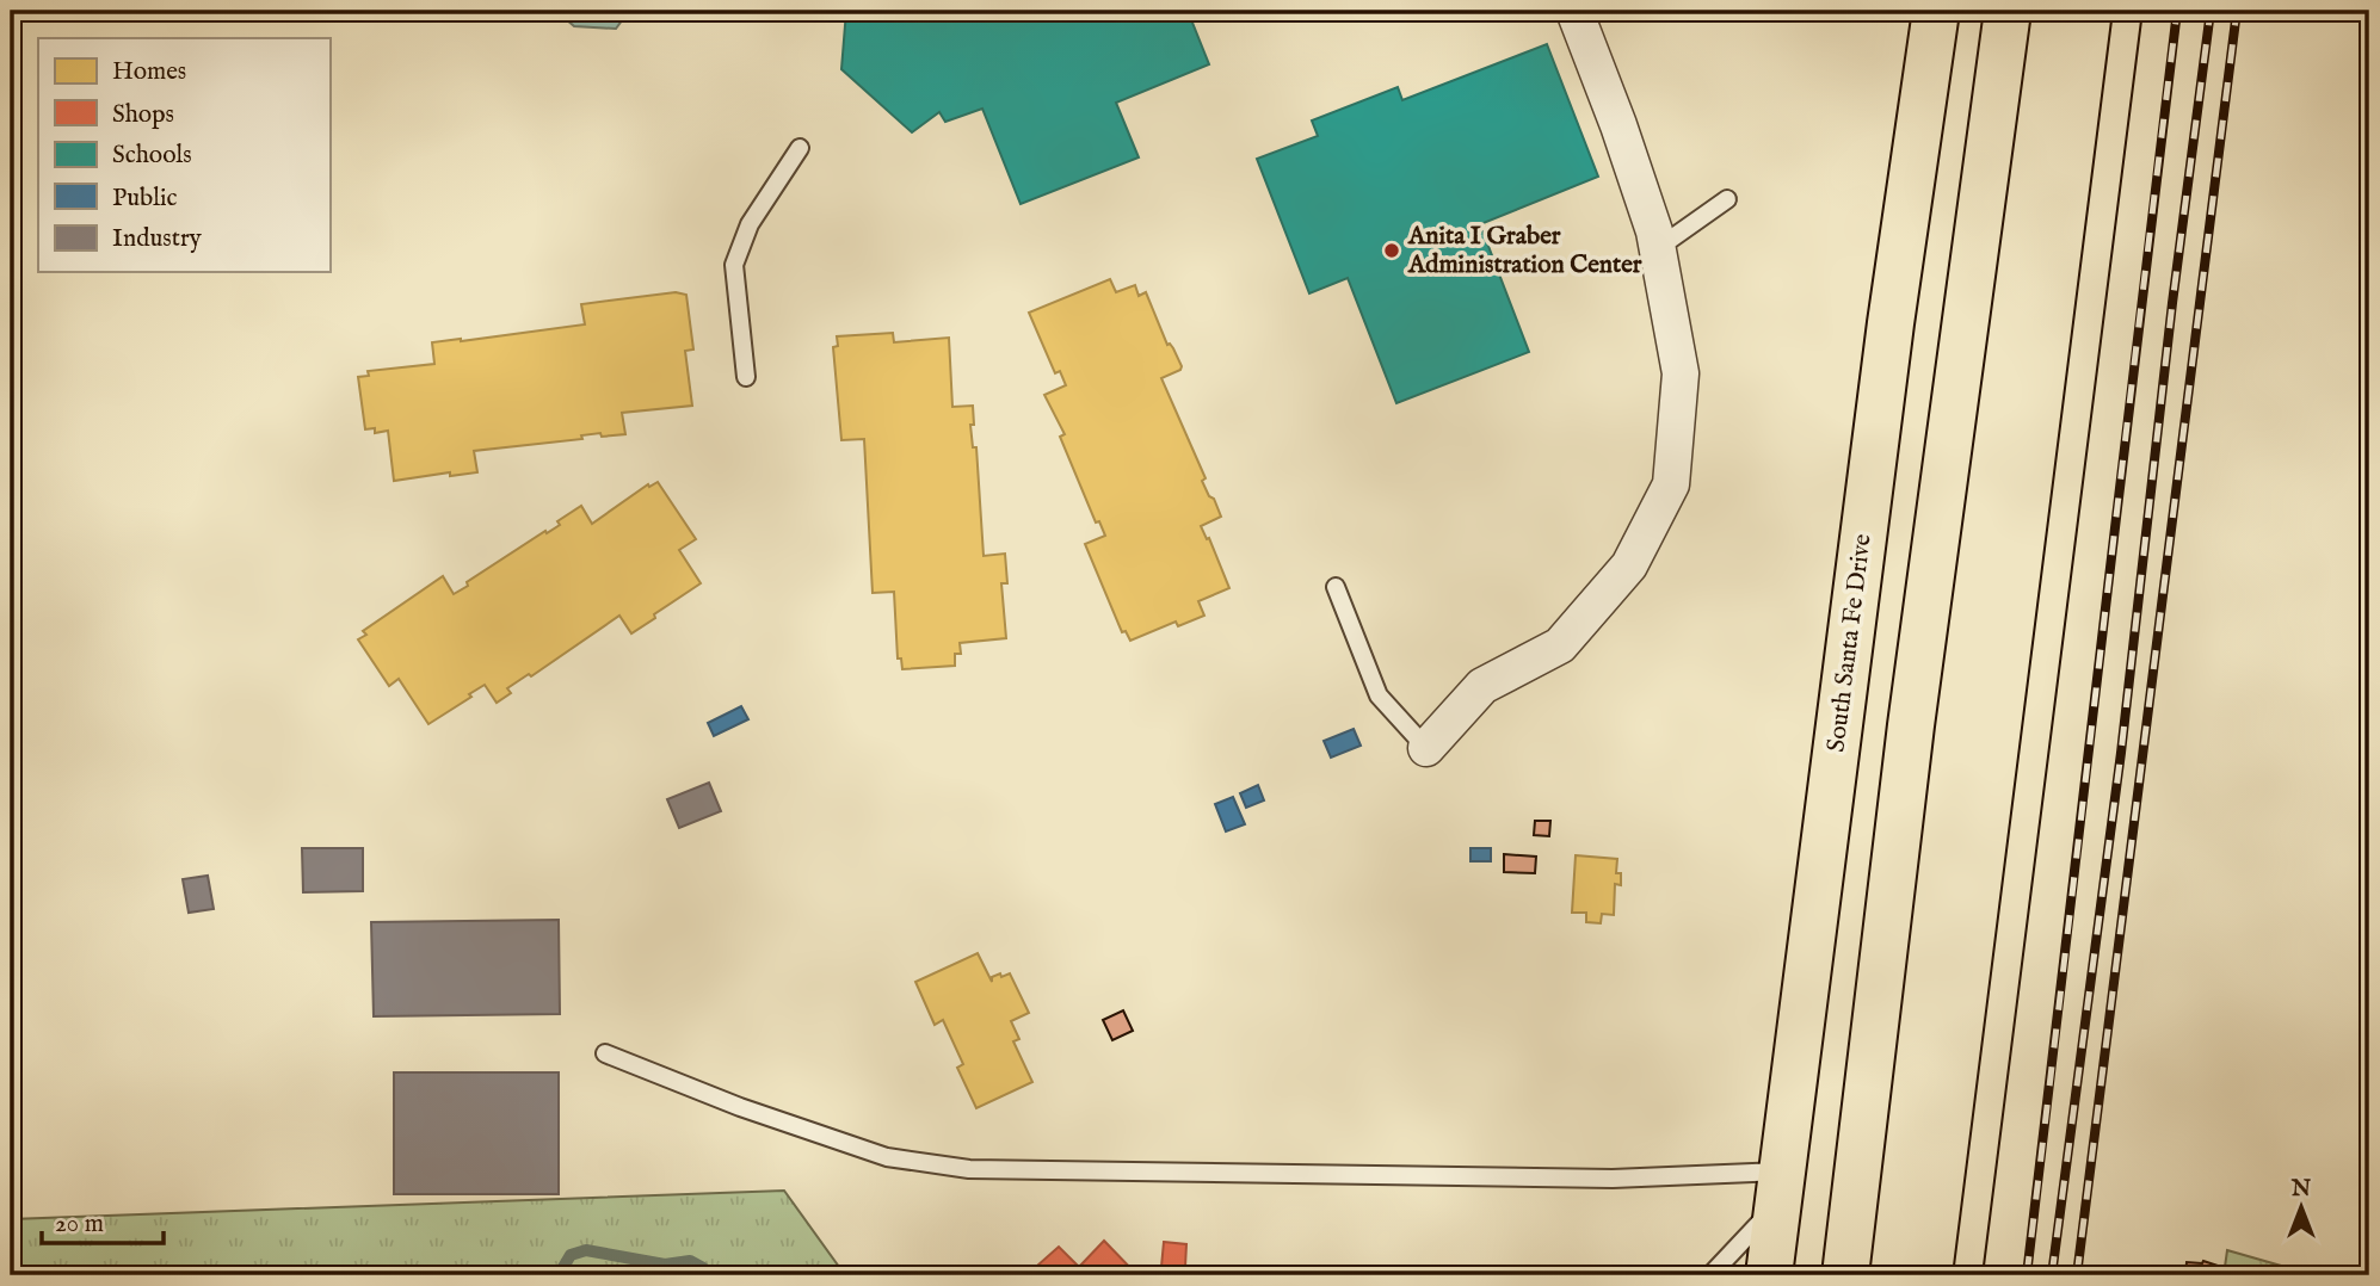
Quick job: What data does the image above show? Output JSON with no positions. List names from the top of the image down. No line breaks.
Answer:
{"streets":{"highway":["South Santa Fe Drive"]},"places":["Anita I Graber Administration Center"],"legend":["Homes","Shops","Schools","Public","Industry"],"scale_bar":"20 m","north":"top"}
